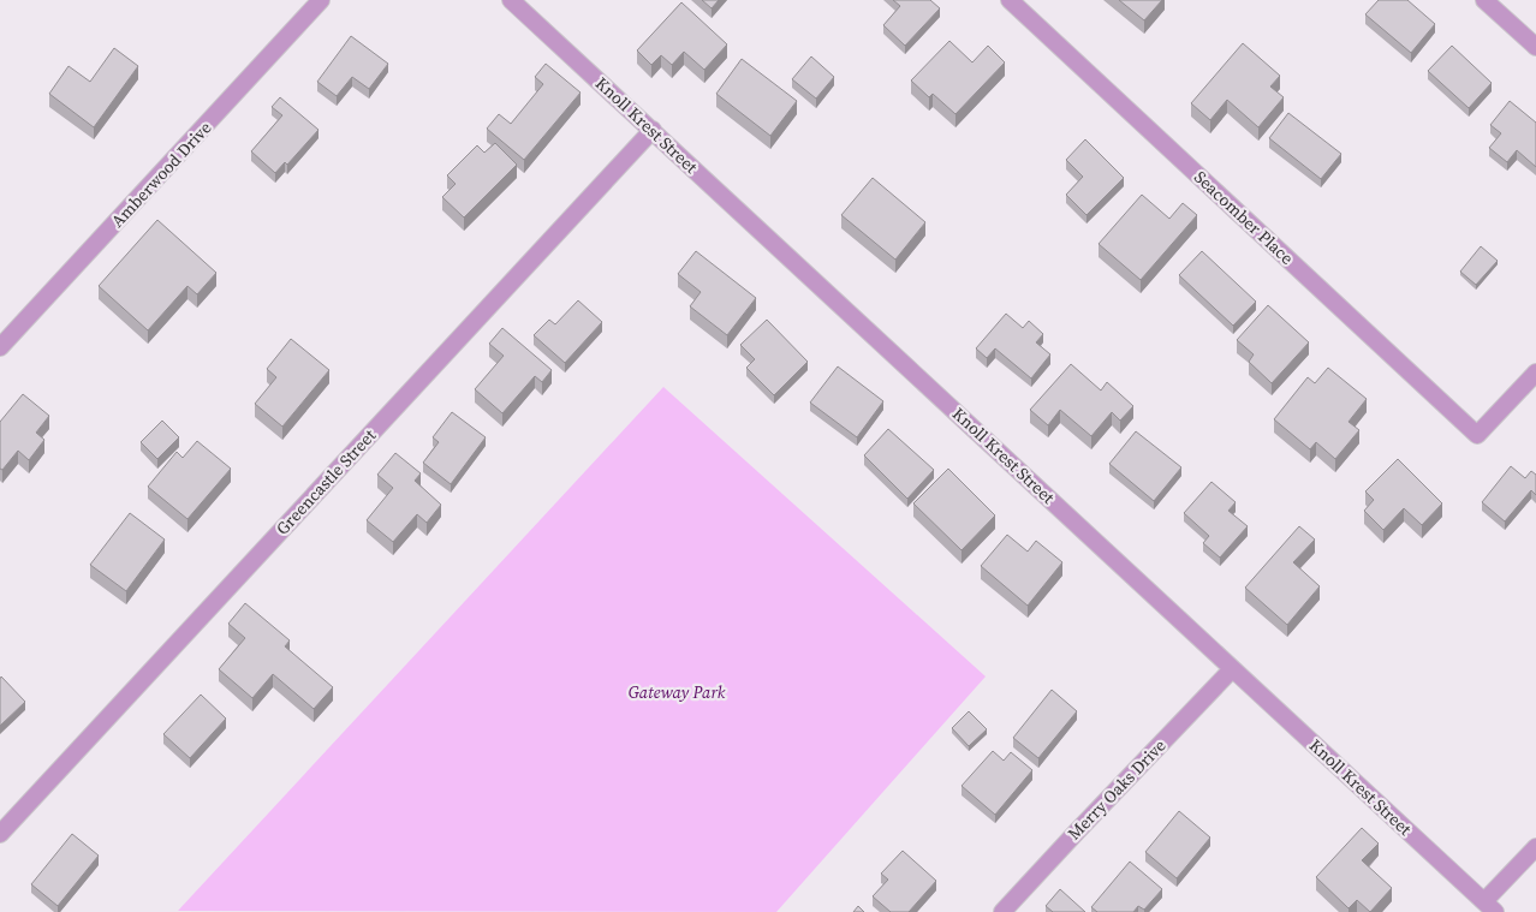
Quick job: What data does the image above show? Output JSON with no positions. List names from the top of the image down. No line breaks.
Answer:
{"streets":{"street":["Knoll Krest Street","Amberwood Drive","Seacomber Place","Greencastle Street","Merry Oaks Drive"]},"crossings":[["Knoll Krest Street","Greencastle Street"],["Knoll Krest Street","Merry Oaks Drive"]],"parks":["Gateway Park"]}
